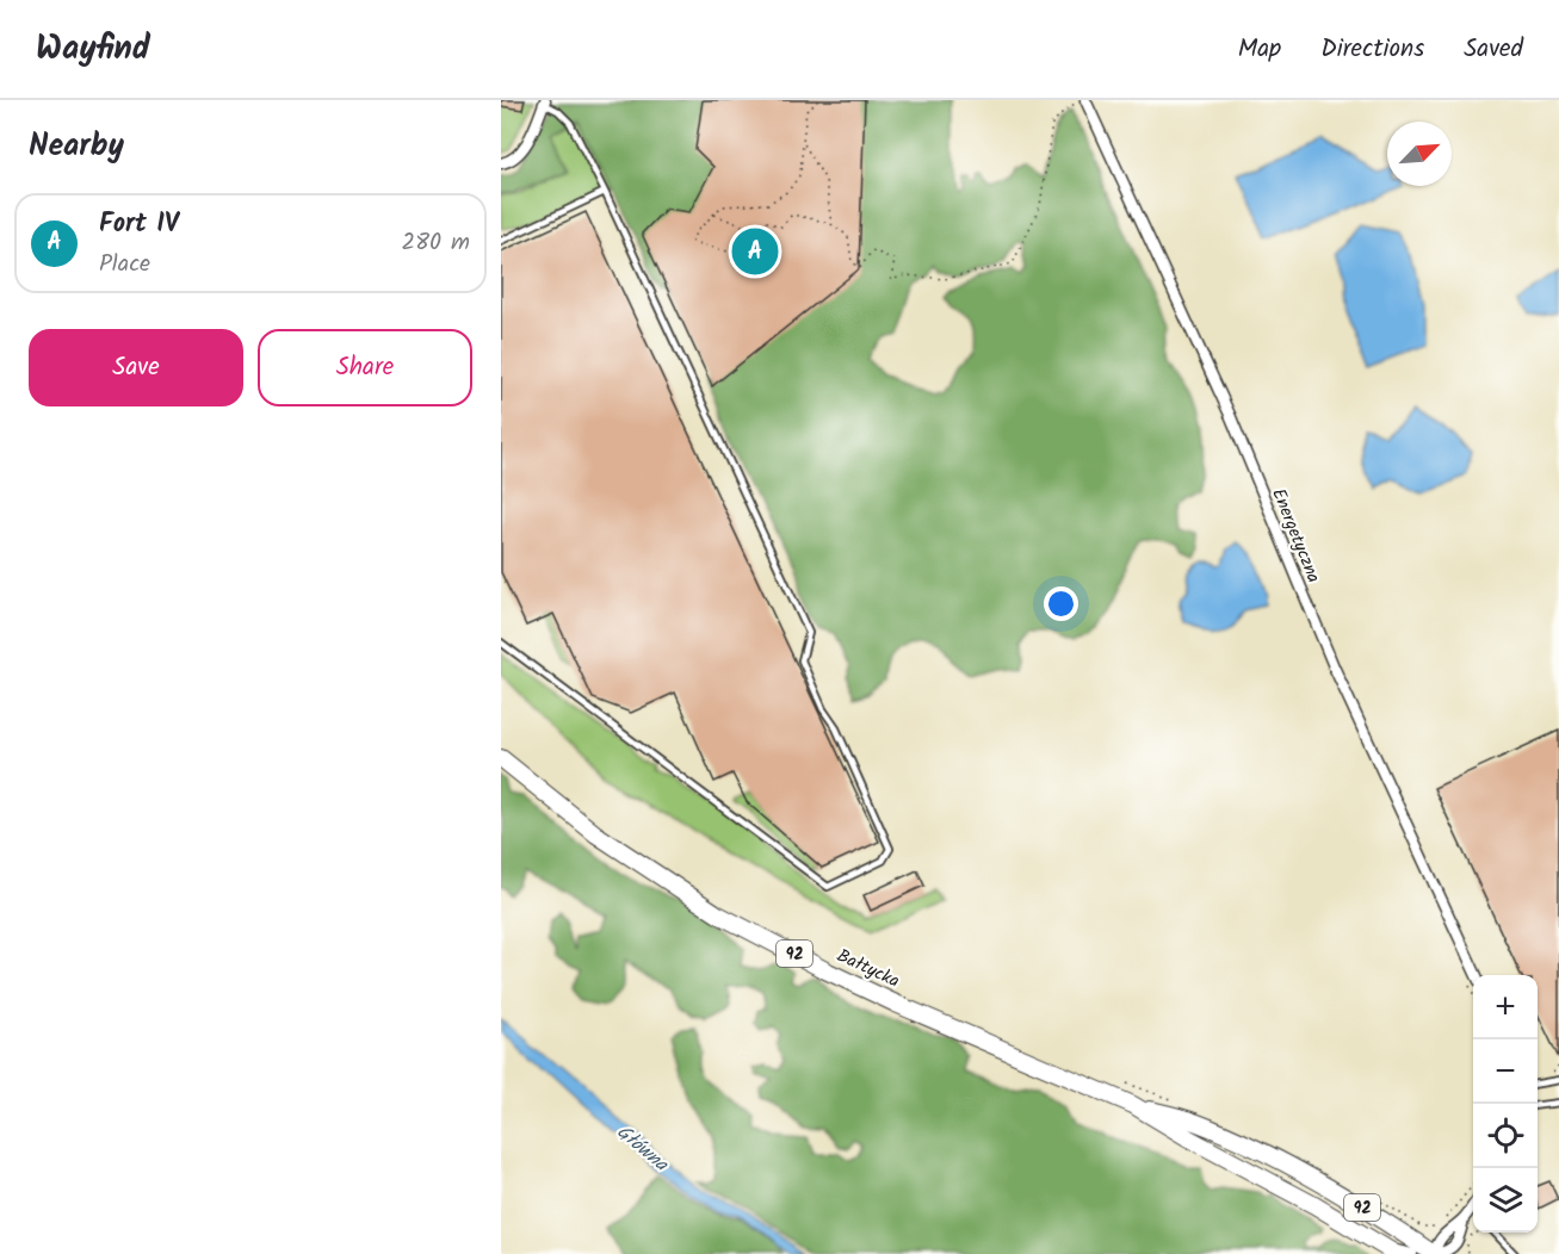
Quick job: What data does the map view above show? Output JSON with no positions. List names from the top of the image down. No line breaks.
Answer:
{"streets":{"main road":["92","Bałtycka"],"street":["Energetyczna"]},"water":["Główna"],"north":"top right","page":{"header":"Wayfind","nav":["Map","Directions","Saved"],"heading":"Nearby","list":[{"mark":"A","name":"Fort IV","note":"Place","value":"280 m"}],"pins":"A","buttons":["Save","Share"],"map_buttons":["+","−"]}}
